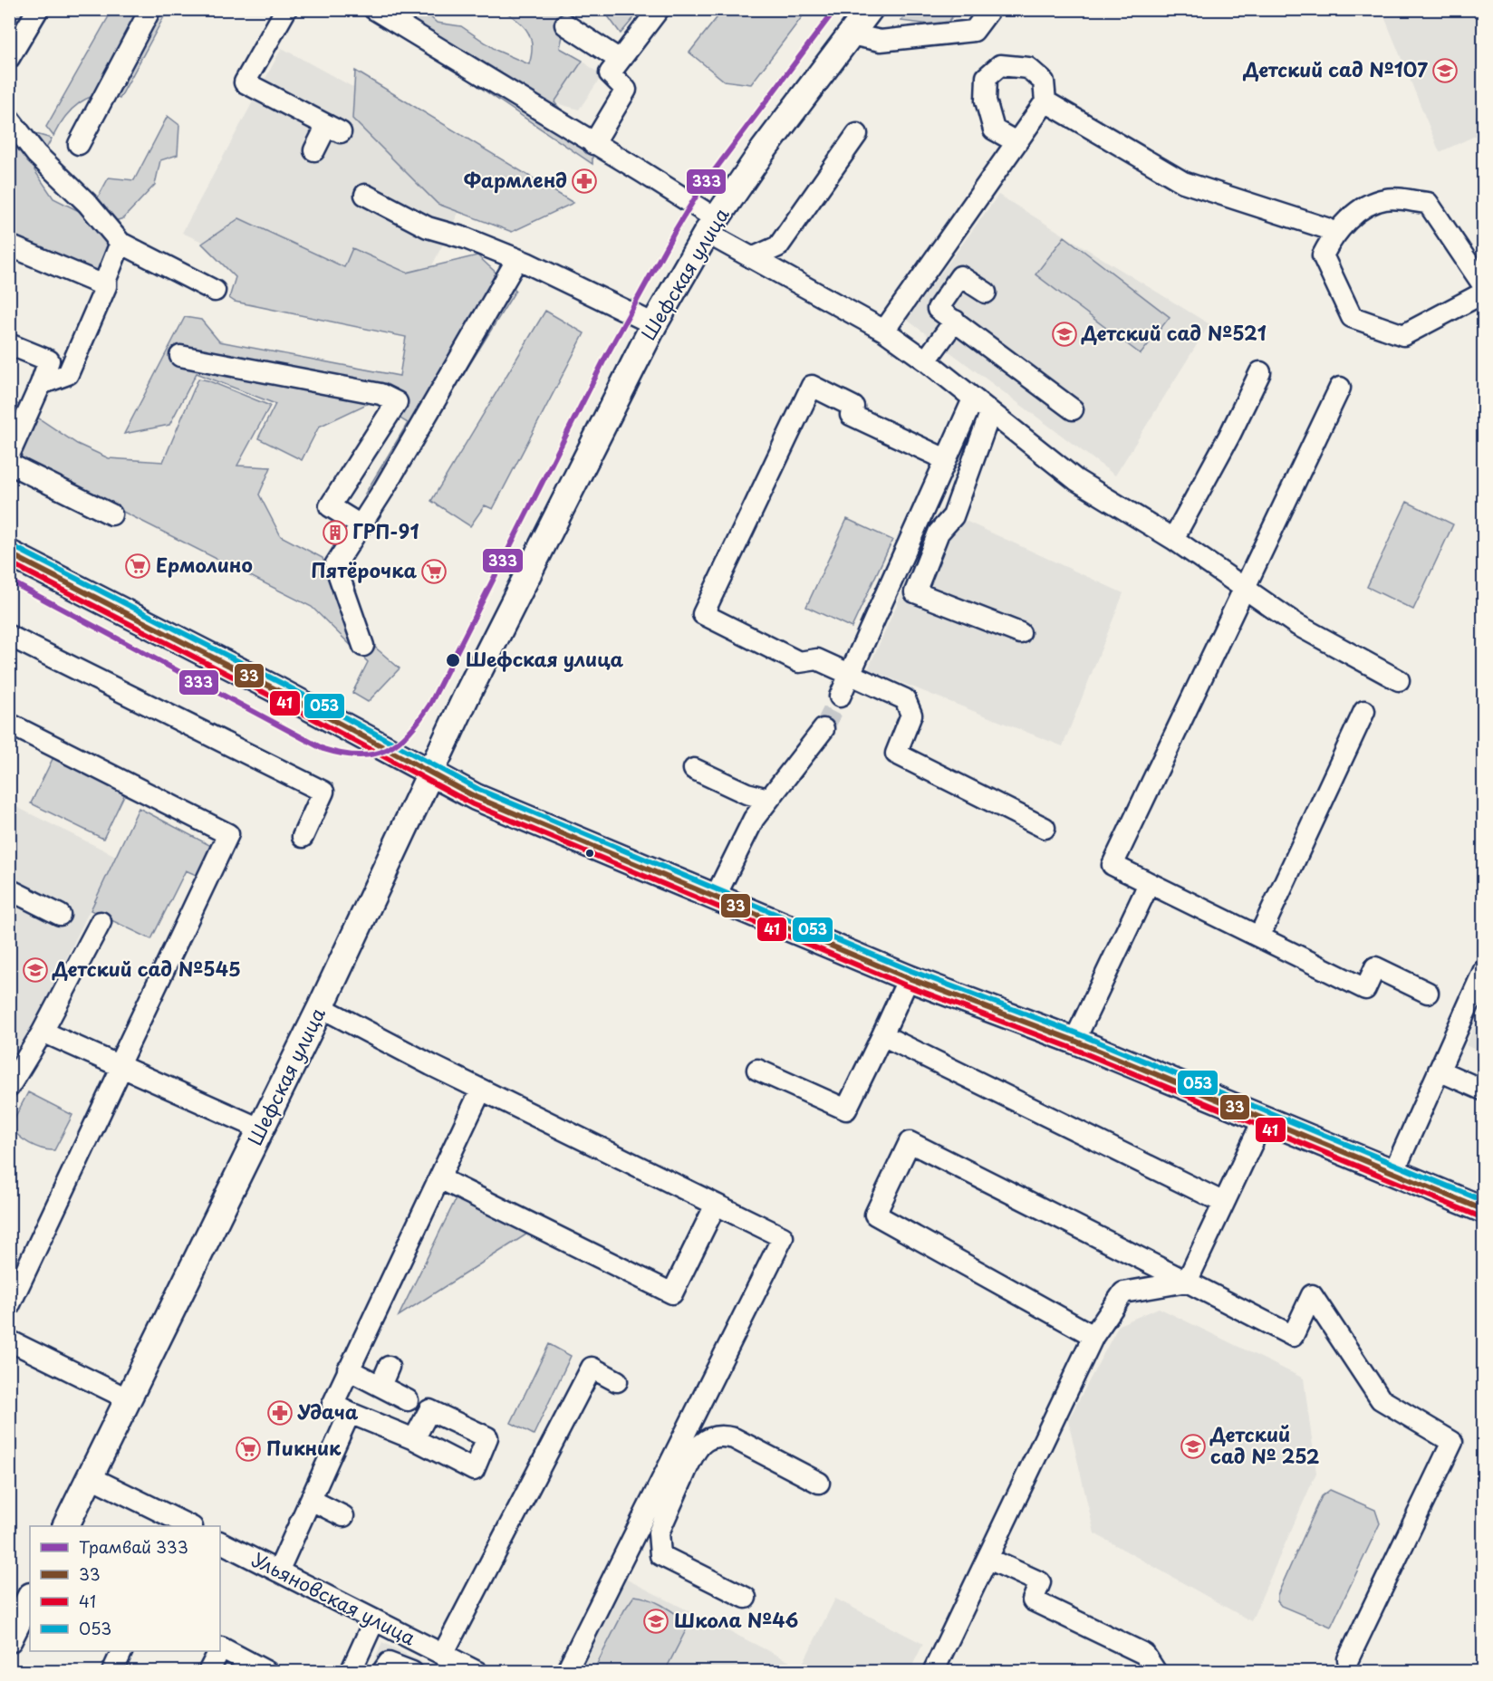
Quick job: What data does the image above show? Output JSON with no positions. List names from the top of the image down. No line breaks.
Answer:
{"streets":{"main road":["Шефская улица"],"street":["Ульяновская улица"]},"places":{"school or university":["Детский сад №107","Детский сад №521","Детский сад №545","Детский сад № 252","Школа №46"],"pharmacy":["Фармленд","Удача"],"building":["ГРП-91"],"supermarket":["Ермолино","Пятёрочка","Пикник"],"other":["Шефская улица"]},"lines":["tram line 333","transit line 053","transit line 33","transit line 41"],"legend":["Трамвай 333","33","41","053"]}
